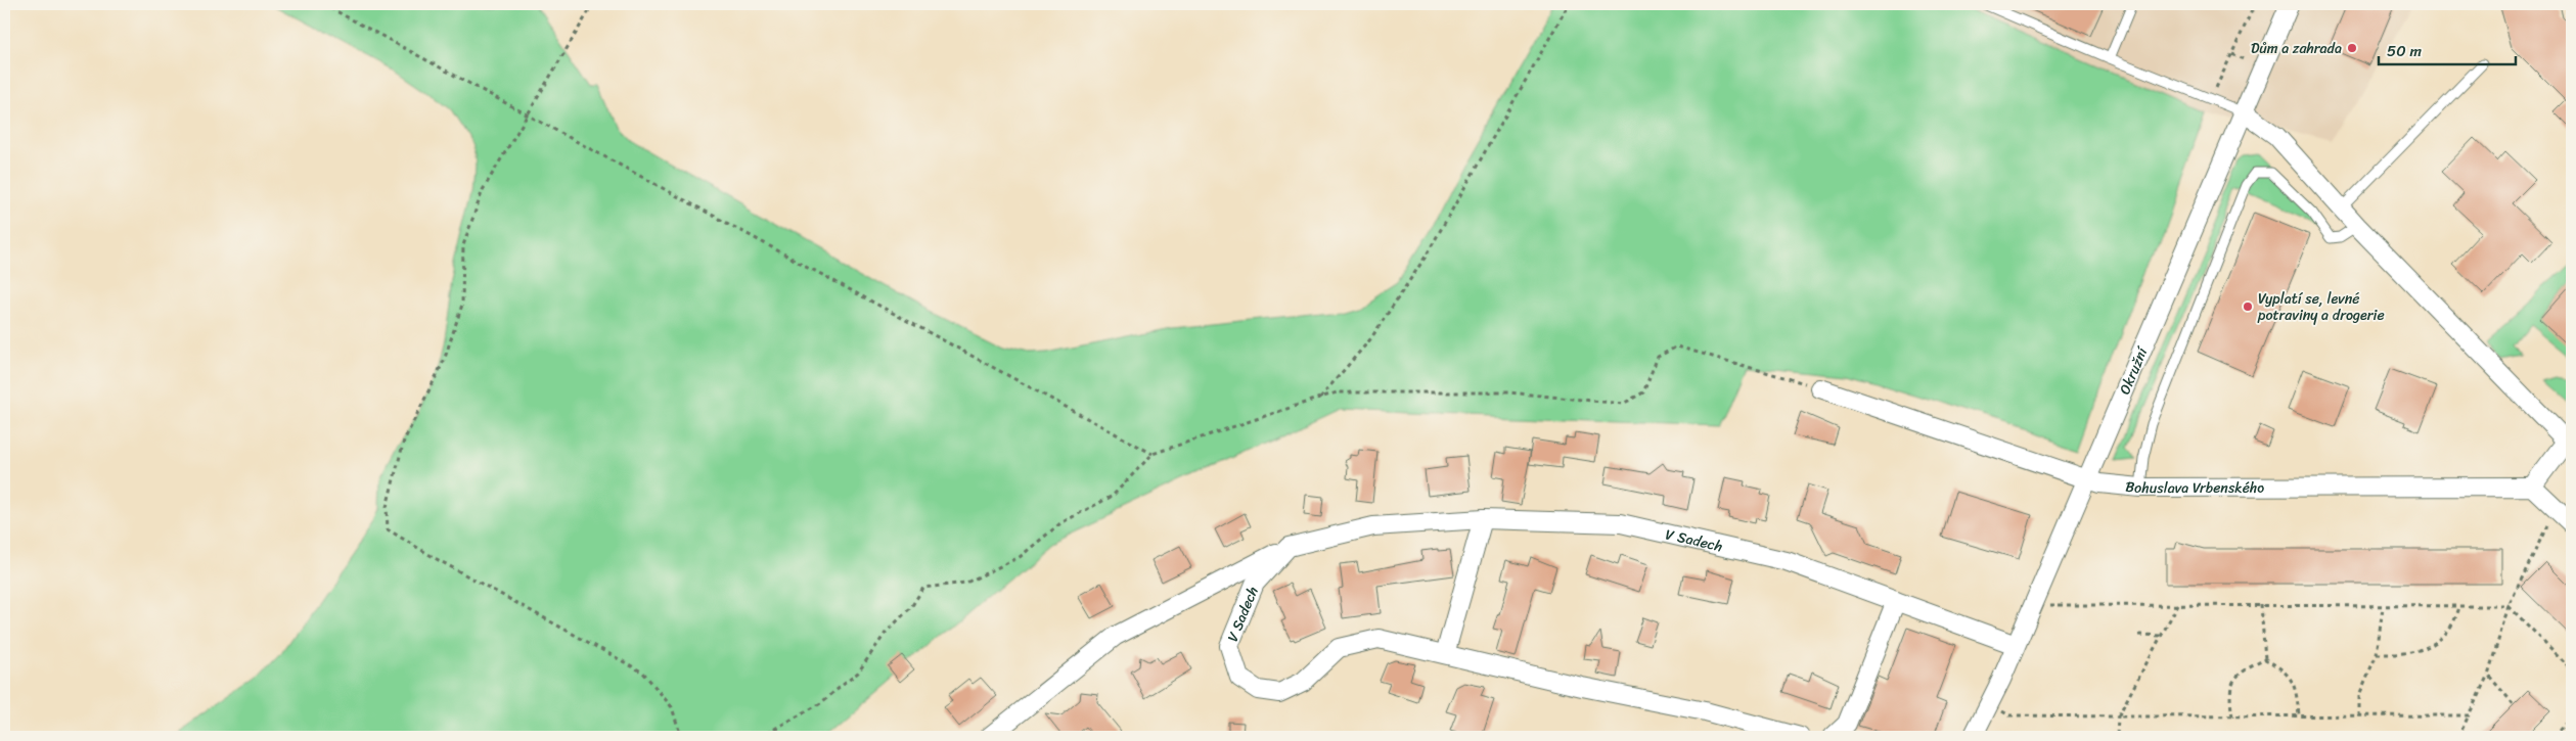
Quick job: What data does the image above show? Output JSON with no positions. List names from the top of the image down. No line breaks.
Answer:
{"streets":{"street":["Okružní","Bohuslava Vrbenského","V Sadech"]},"crossings":[["Okružní","Bohuslava Vrbenského"],["Okružní","V Sadech"]],"places":["Dům a zahrada","Vyplatí se, levné potraviny a drogerie"],"scale_bar":"50 m"}
